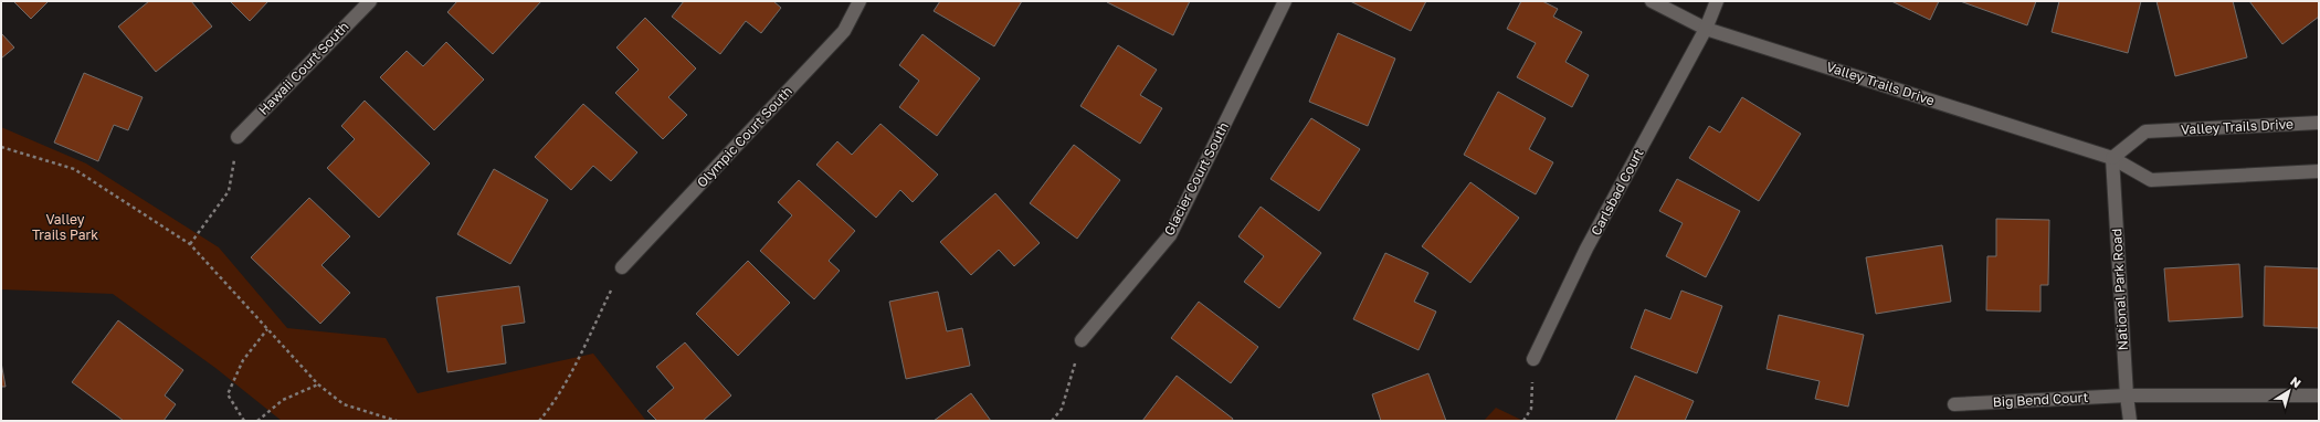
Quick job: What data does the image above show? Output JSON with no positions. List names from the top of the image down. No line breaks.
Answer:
{"streets":{"street":["Hawaii Court South","Valley Trails Drive","Olympic Court South","Glacier Court South","Carlsbad Court","National Park Road","Big Bend Court"]},"crossings":[["Valley Trails Drive","Carlsbad Court"],["Valley Trails Drive","National Park Road"],["National Park Road","Big Bend Court"]],"parks":["Valley Trails Park"],"north":"top right"}
